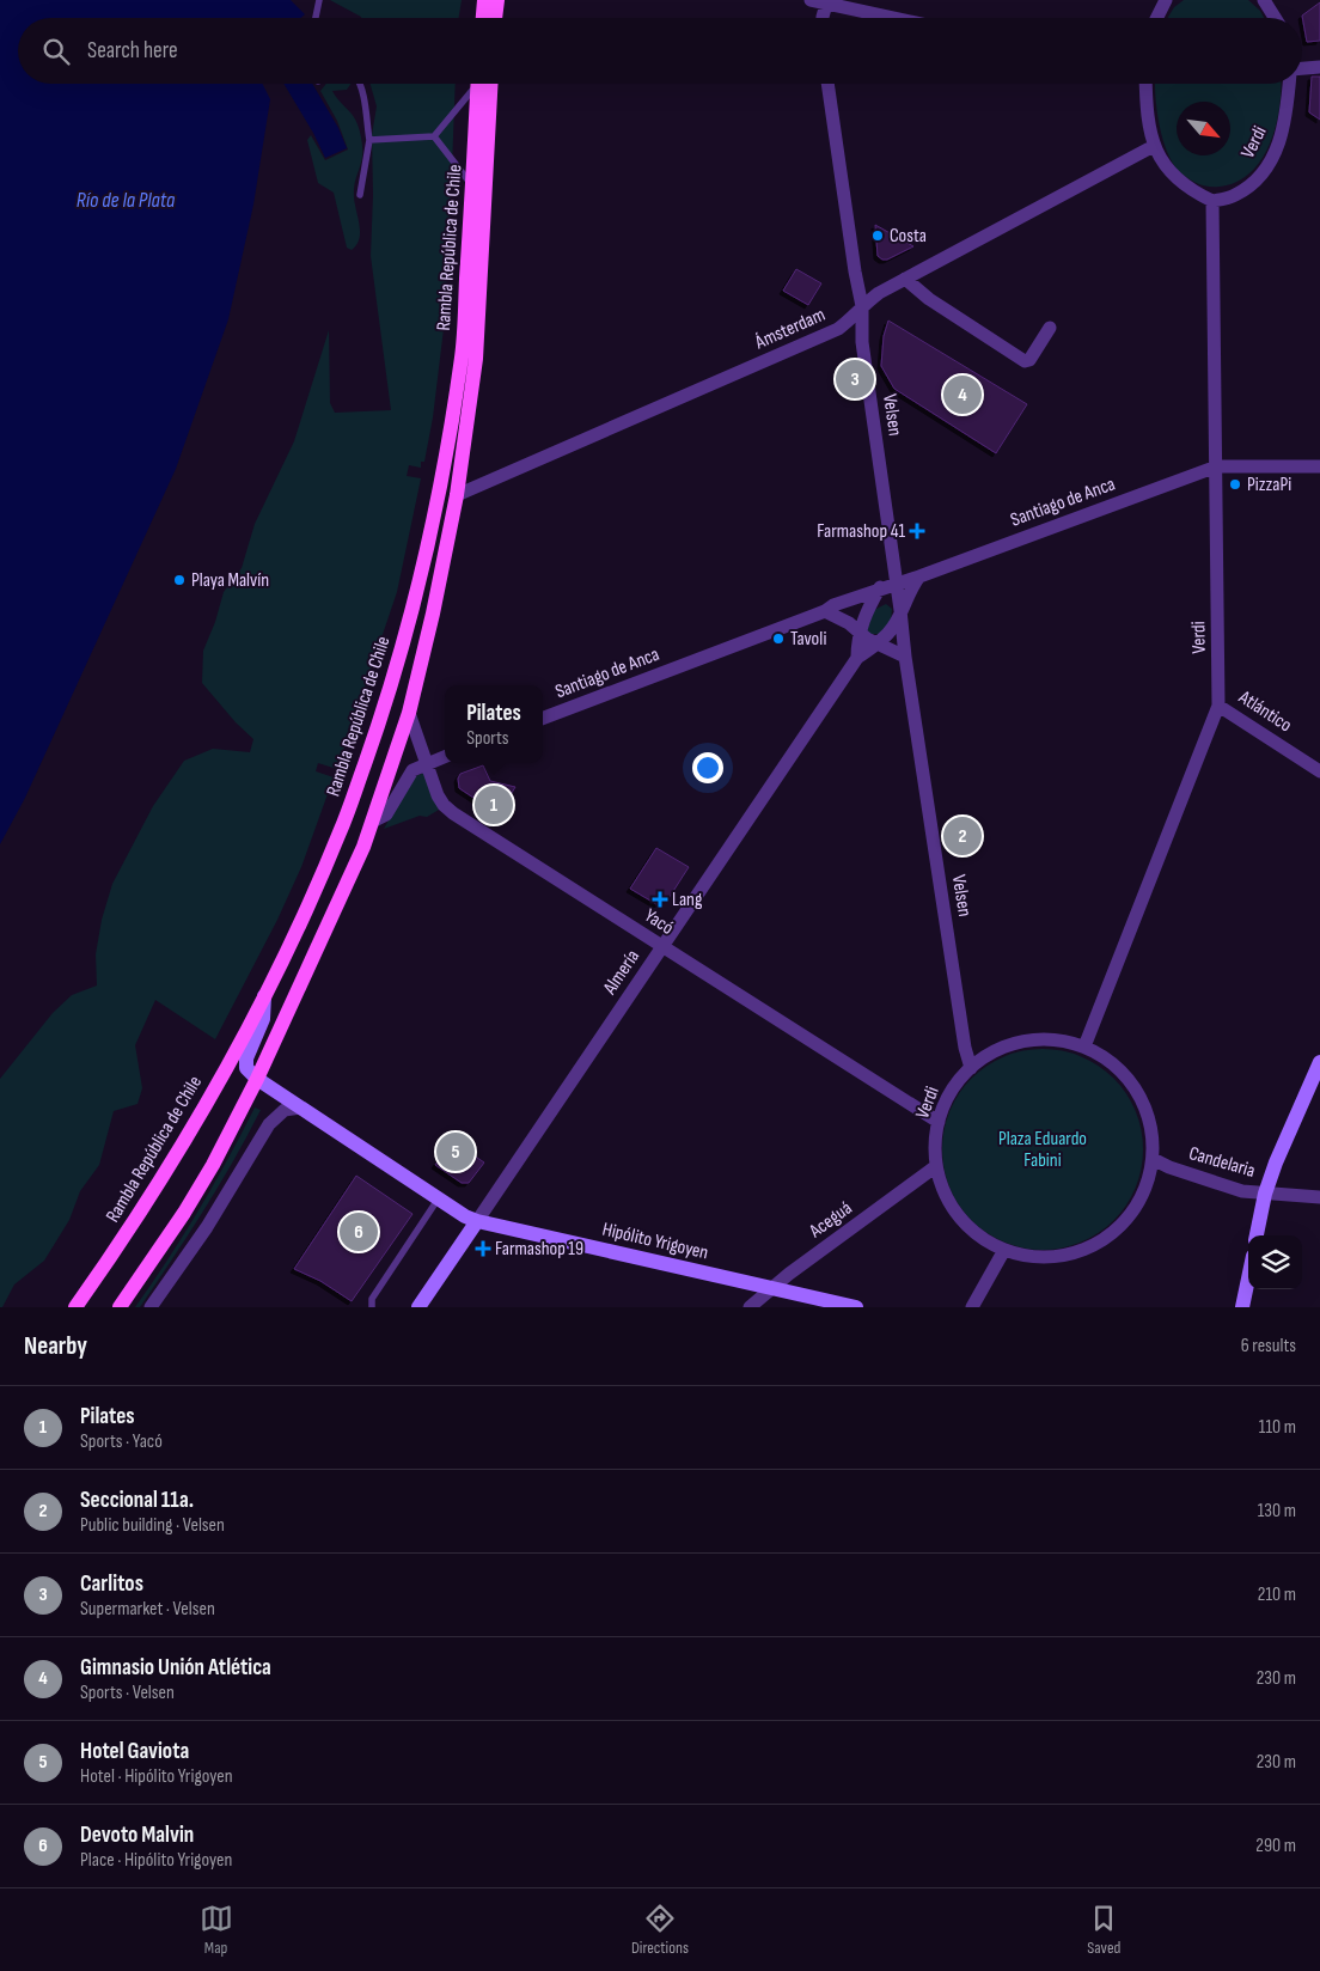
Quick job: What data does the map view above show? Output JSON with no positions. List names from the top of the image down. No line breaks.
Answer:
{"streets":{"main road":["Rambla República de Chile"],"street":["Verdi","Ámsterdam","Velsen","Santiago de Anca","Atlántico","Yacó","Almería","Candelaria","Aceguá","Hipólito Yrigoyen"]},"crossings":[["Verdi","Velsen"],["Verdi","Santiago de Anca"],["Verdi","Atlántico"],["Verdi","Yacó"],["Verdi","Candelaria"],["Verdi","Aceguá"],["Rambla República de Chile","Ámsterdam"],["Rambla República de Chile","Yacó"],["Rambla República de Chile","Hipólito Yrigoyen"],["Ámsterdam","Velsen"],["Velsen","Santiago de Anca"],["Velsen","Almería"],["Santiago de Anca","Almería"],["Yacó","Almería"],["Almería","Hipólito Yrigoyen"],["Aceguá","Hipólito Yrigoyen"]],"water":["Río de la Plata"],"parks":["Plaza Eduardo Fabini"],"places":{"other":["Costa","PizzaPi","Playa Malvín","Tavoli"],"health":["Farmashop 41","Lang","Farmashop 19"]},"north":"bottom right","page":{"search":"Search here","pins":["3","4","1","2","5","6"],"popup":["Pilates","Sports"],"heading":["Nearby","6 results"],"list":[{"mark":"1","name":"Pilates","note":"Sports · Yacó","value":"110 m"},{"mark":"2","name":"Seccional 11a.","note":"Public building · Velsen","value":"130 m"},{"mark":"3","name":"Carlitos","note":"Supermarket · Velsen","value":"210 m"},{"mark":"4","name":"Gimnasio Unión Atlética","note":"Sports · Velsen","value":"230 m"},{"mark":"5","name":"Hotel Gaviota","note":"Hotel · Hipólito Yrigoyen","value":"230 m"},{"mark":"6","name":"Devoto Malvin","note":"Place · Hipólito Yrigoyen","value":"290 m"}],"nav":["Map","Directions","Saved"]}}
